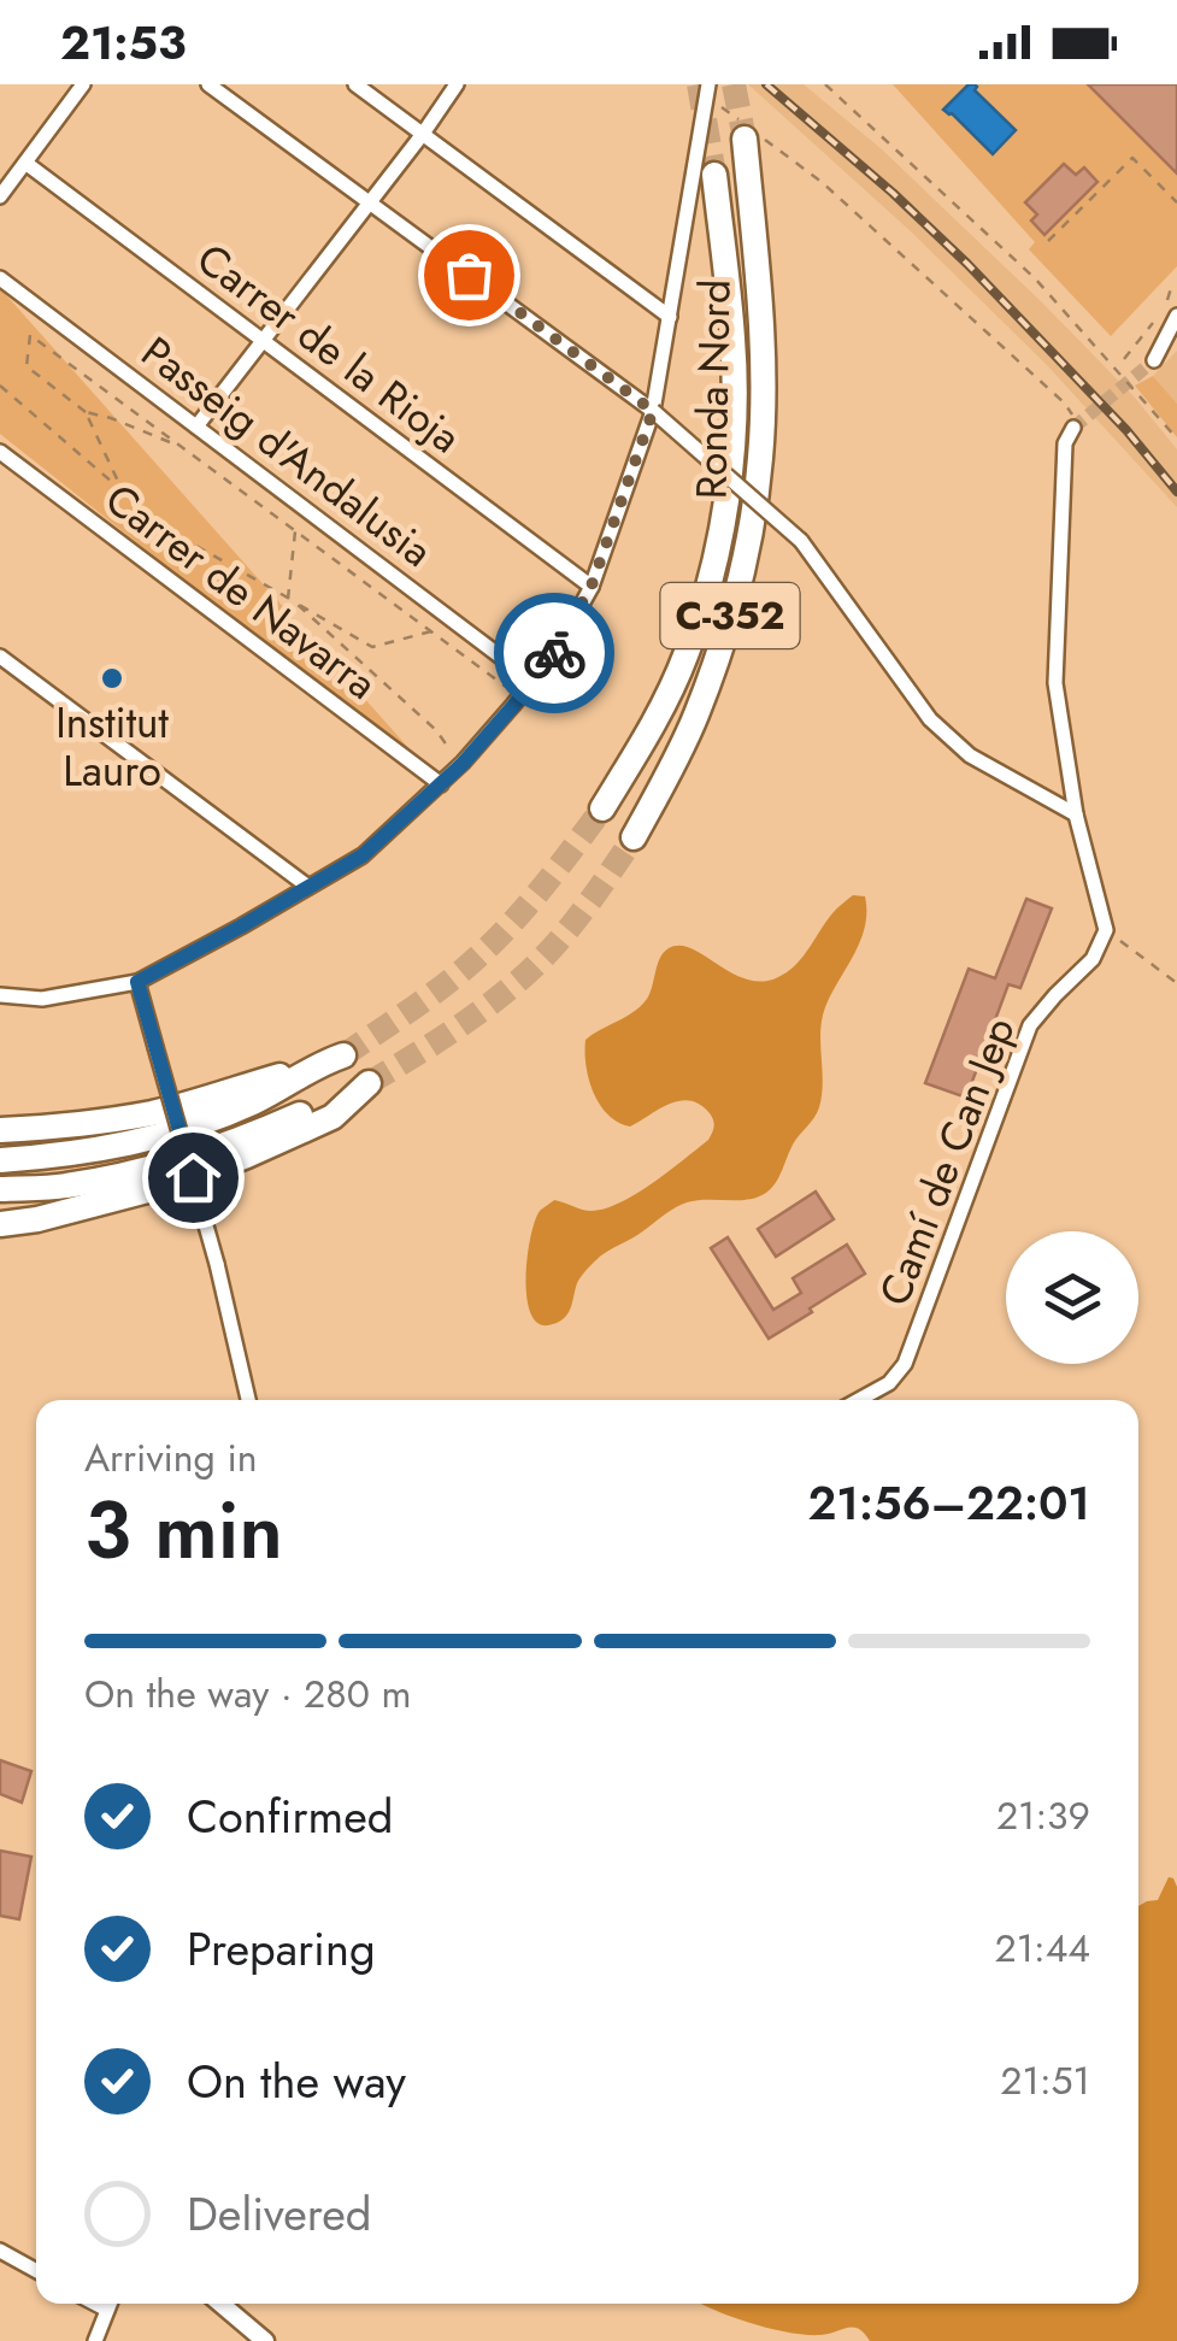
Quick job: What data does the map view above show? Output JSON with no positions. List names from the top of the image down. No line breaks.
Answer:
{"streets":{"highway":["Ronda Nord","C-352"],"street":["Carrer de la Rioja","Passeig d'Andalusia","Carrer de Navarra","Camí de Can Jep"]},"places":["Institut Lauro"],"page":{"status":"21:53","heading":["3 min","Arriving in","21:56–22:01"],"bar":"On the way · 280 m","list":[["Confirmed","21:39"],["Preparing","21:44"],["On the way","21:51"],"Delivered"]}}
